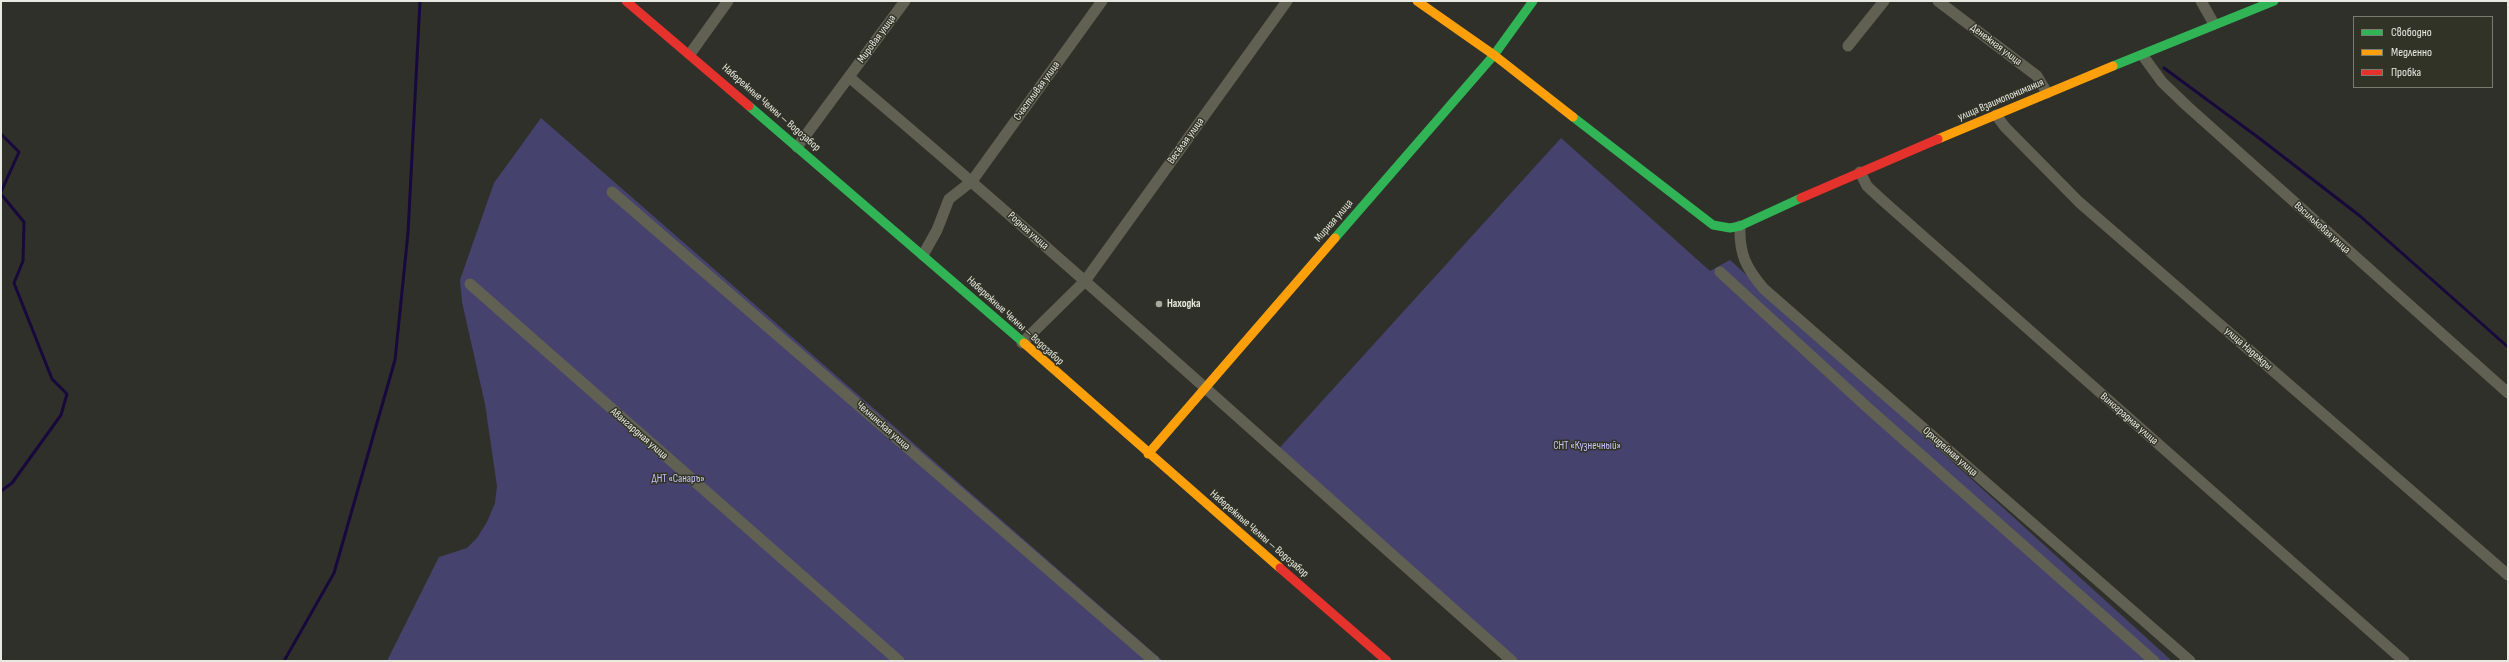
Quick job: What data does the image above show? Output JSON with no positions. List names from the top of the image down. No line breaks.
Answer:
{"streets":{"street":["Мировая улица","Денежная улица","Счастливая улица","улица Взаимопонимания","Набережные Челны — Водозабор","Весёлая улица","Мирная улица","Васильковая улица","Родная улица","улица Надежды","Виноградная улица","Челнинская улица","Авангардная улица","Орхидейная улица"]},"crossings":[["Мировая улица","Набережные Челны — Водозабор"],["Мировая улица","Родная улица"],["Денежная улица","улица Взаимопонимания"],["Счастливая улица","Набережные Челны — Водозабор"],["Счастливая улица","Родная улица"],["улица Взаимопонимания","Васильковая улица"],["улица Взаимопонимания","улица Надежды"],["улица Взаимопонимания","Виноградная улица"],["улица Взаимопонимания","Орхидейная улица"],["Набережные Челны — Водозабор","Весёлая улица"],["Набережные Челны — Водозабор","Мирная улица"],["Весёлая улица","Родная улица"],["Мирная улица","Родная улица"]],"parks":["СНТ «Кузнечный»","ДНТ «Санаръ»"],"places":["Находка"],"legend":["Свободно","Медленно","Пробка"]}
